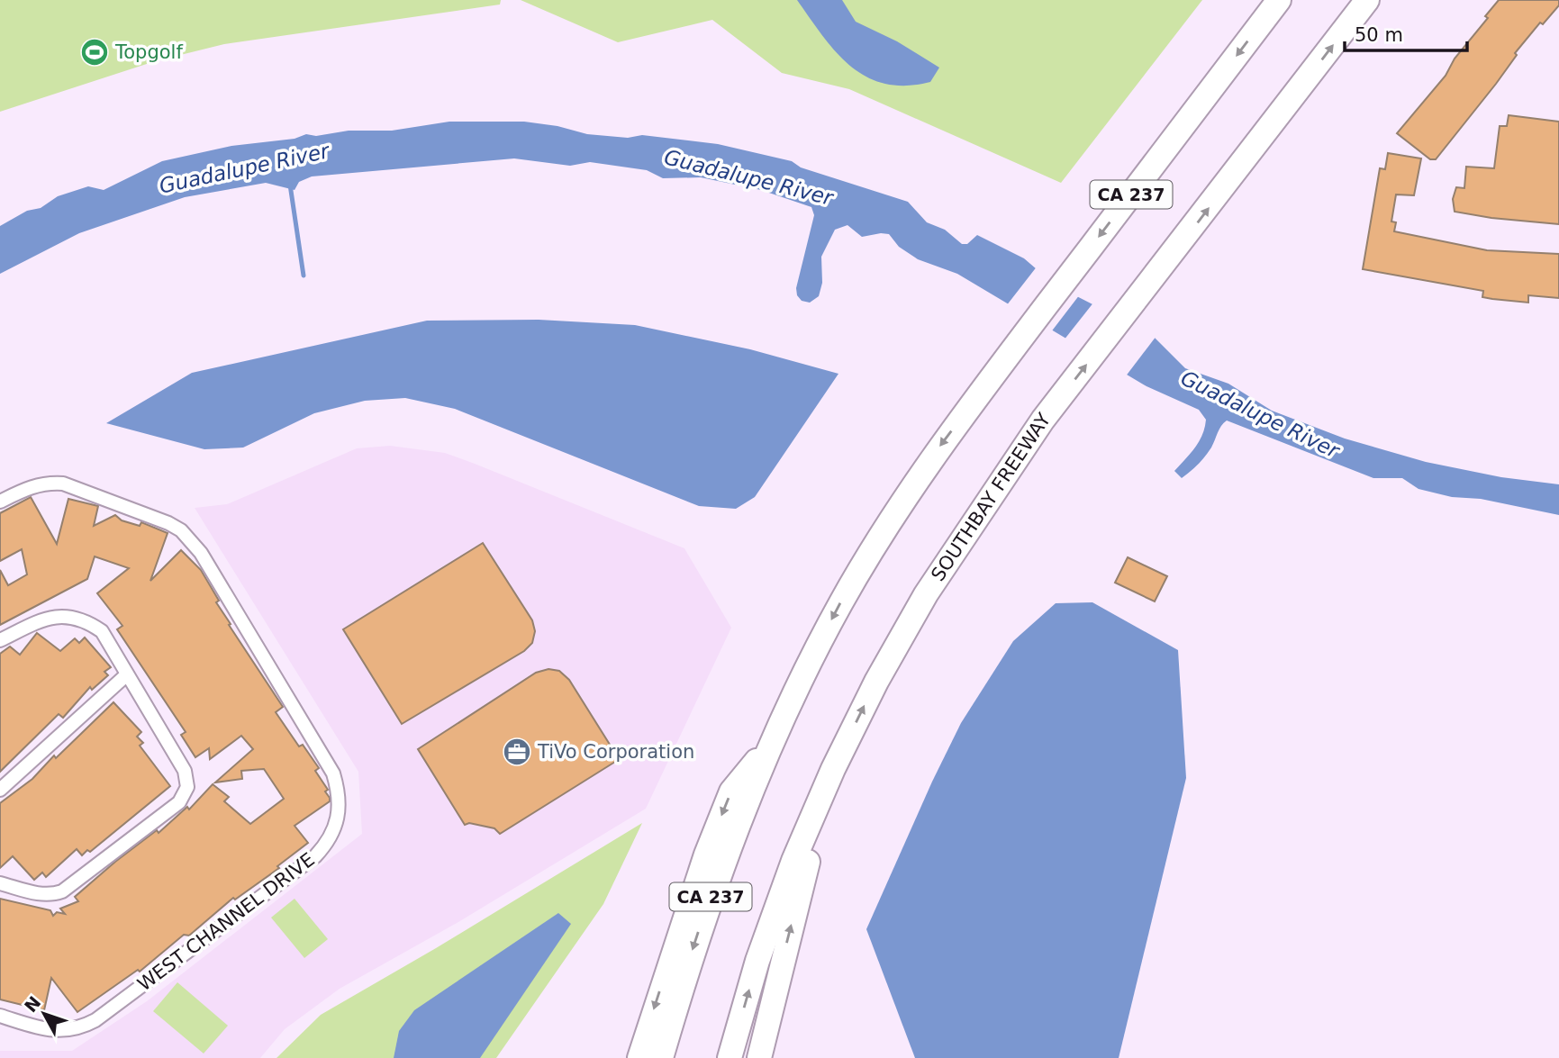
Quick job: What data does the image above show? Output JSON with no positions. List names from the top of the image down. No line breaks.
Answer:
{"streets":{"highway":["CA 237","SOUTHBAY FREEWAY"],"street":["WEST CHANNEL DRIVE"]},"water":["Guadalupe River"],"places":{"sports":["Topgolf"],"office":["TiVo Corporation"]},"scale_bar":"50 m","north":"top left"}
